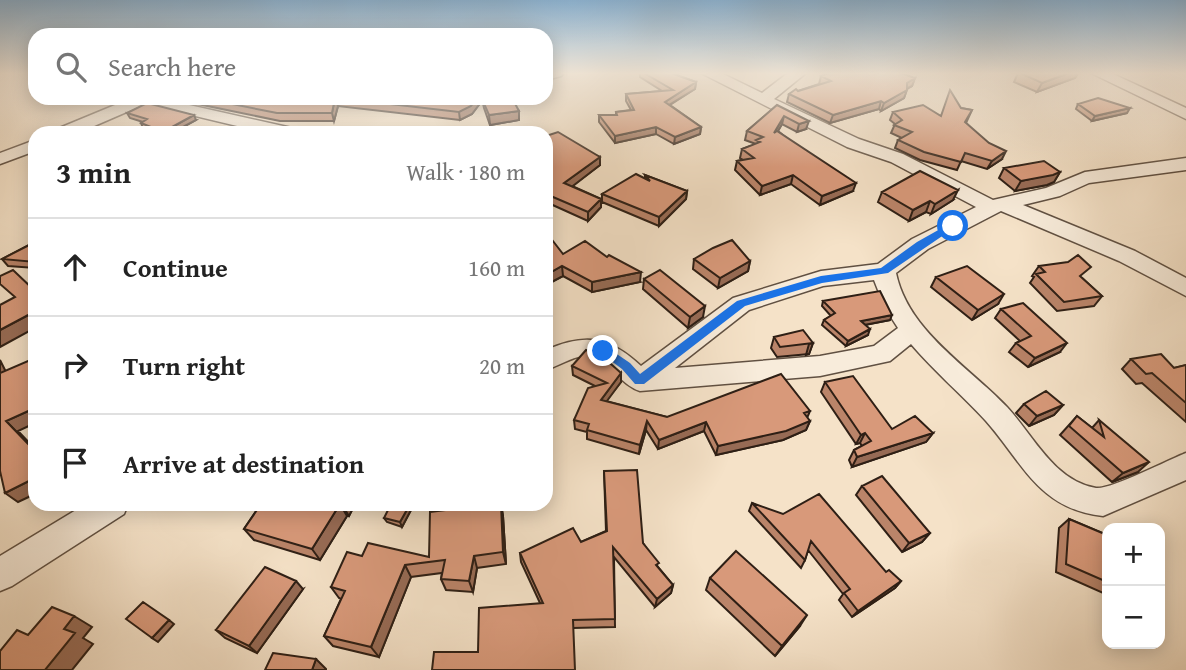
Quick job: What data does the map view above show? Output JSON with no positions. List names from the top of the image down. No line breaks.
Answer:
{"page":{"search":"Search here","heading":["3 min","Walk · 180 m"],"list":[["Continue","160 m"],["Turn right","20 m"],"Arrive at destination"],"map_buttons":["+","−"]}}
